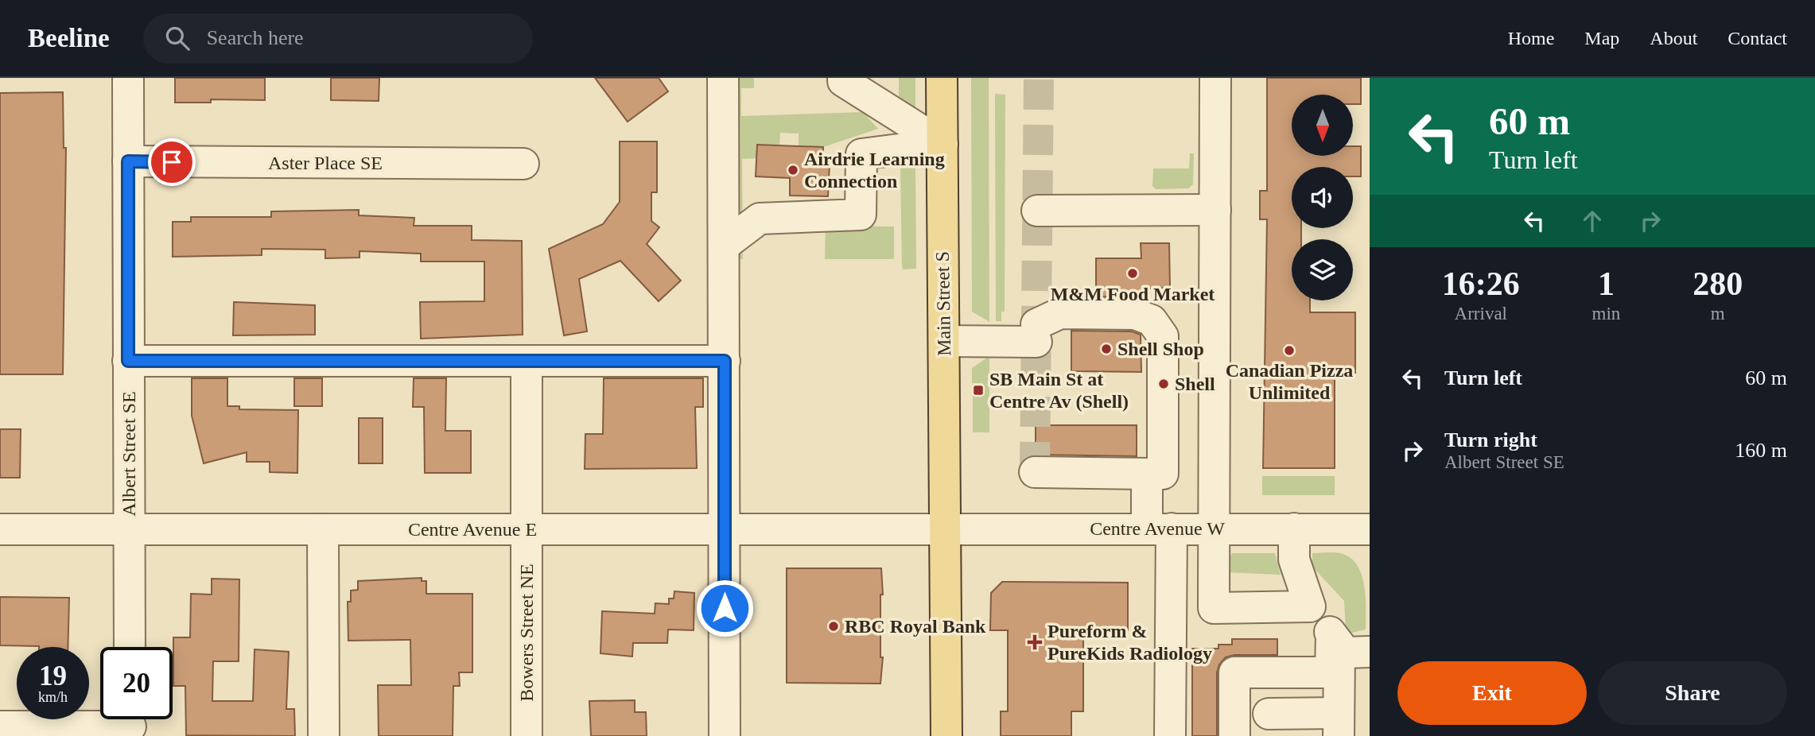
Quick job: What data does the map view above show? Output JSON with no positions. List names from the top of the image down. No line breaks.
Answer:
{"streets":{"main road":["Main Street S"],"street":["Aster Place SE","Albert Street SE","Centre Avenue W","Centre Avenue E","Bowers Street NE"]},"crossings":[["Aster Place SE","Albert Street SE"],["Main Street S","Centre Avenue W"],["Main Street S","Centre Avenue E"],["Albert Street SE","Centre Avenue E"],["Centre Avenue W","Centre Avenue E"],["Centre Avenue E","Bowers Street NE"]],"places":{"other":["Airdrie Learning Connection","M&M Food Market","Shell Shop","Canadian Pizza Unlimited","Shell","RBC Royal Bank"],"transit":["SB Main St at Centre Av (Shell)"],"health":["Pureform & PureKids Radiology"]},"north":"bottom","page":{"header":"Beeline","search":"Search here","nav":["Home","Map","About","Contact"],"turn":["60 m","Turn left"],"eta":["16:26","Arrival","1","min","280","m"],"list":[{"name":"Turn left","value":"60 m"},{"name":"Turn right","note":"Albert Street SE","value":"160 m"}],"speed":"19 km/h","limit":"20","buttons":["Exit","Share"]}}
